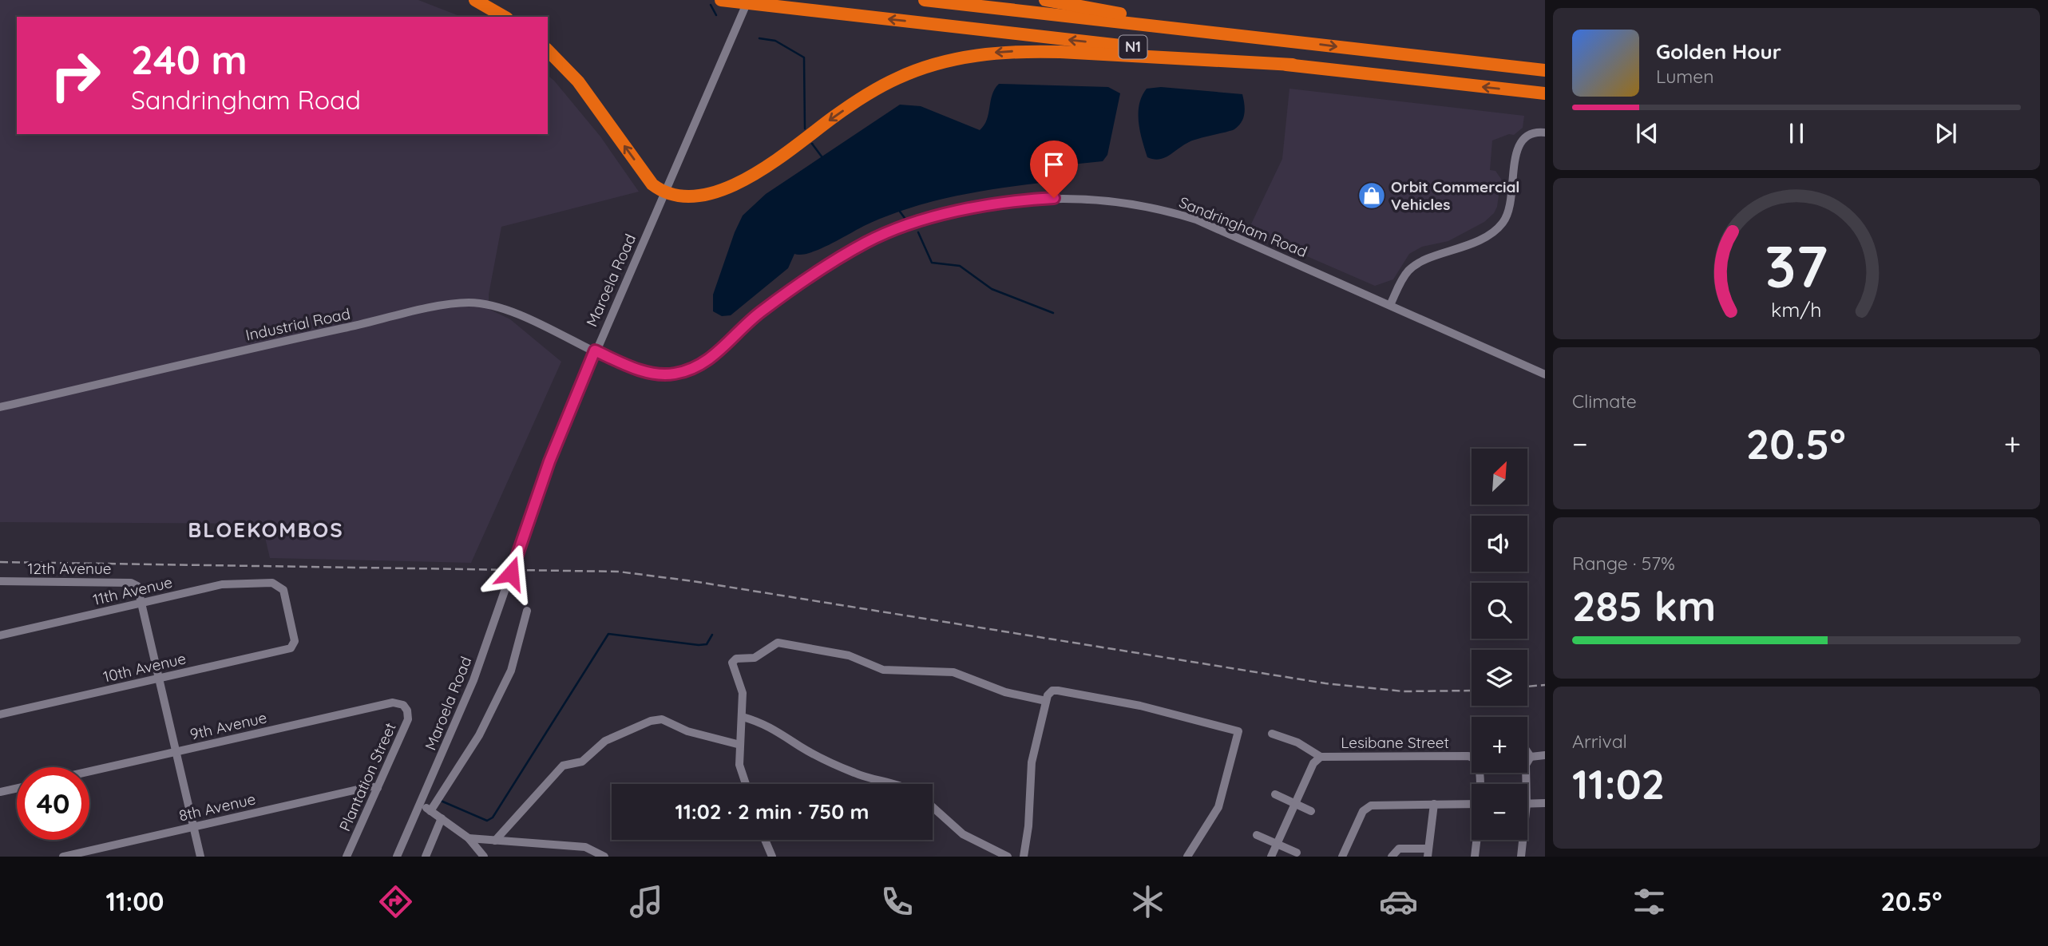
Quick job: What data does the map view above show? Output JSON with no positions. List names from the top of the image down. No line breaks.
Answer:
{"streets":{"highway":["N1"],"street":["Sandringham Road","Maroela Road","Industrial Road","12th Avenue","11th Avenue","10th Avenue","9th Avenue","Lesibane Street","Plantation Street","8th Avenue"]},"crossings":[["Sandringham Road","Maroela Road"],["Sandringham Road","Industrial Road"],["Maroela Road","Industrial Road"],["12th Avenue","11th Avenue"],["11th Avenue","10th Avenue"],["9th Avenue","Plantation Street"],["Plantation Street","8th Avenue"]],"districts":["BLOEKOMBOS"],"places":{"shop":["Orbit Commercial Vehicles"]},"north":"top right","page":{"turn":["240 m","Sandringham Road"],"song":["Golden Hour","Lumen"],"tile":["Climate",["Range · 57%","285 km"],["Arrival","11:02"]],"heat":["−","20.5°","+"],"map_buttons":["+","−"],"limit":"40","trip":"11:02 · 2 min · 750 m","tabs":["11:00","20.5°"],"gauge":["37","km/h"]}}
